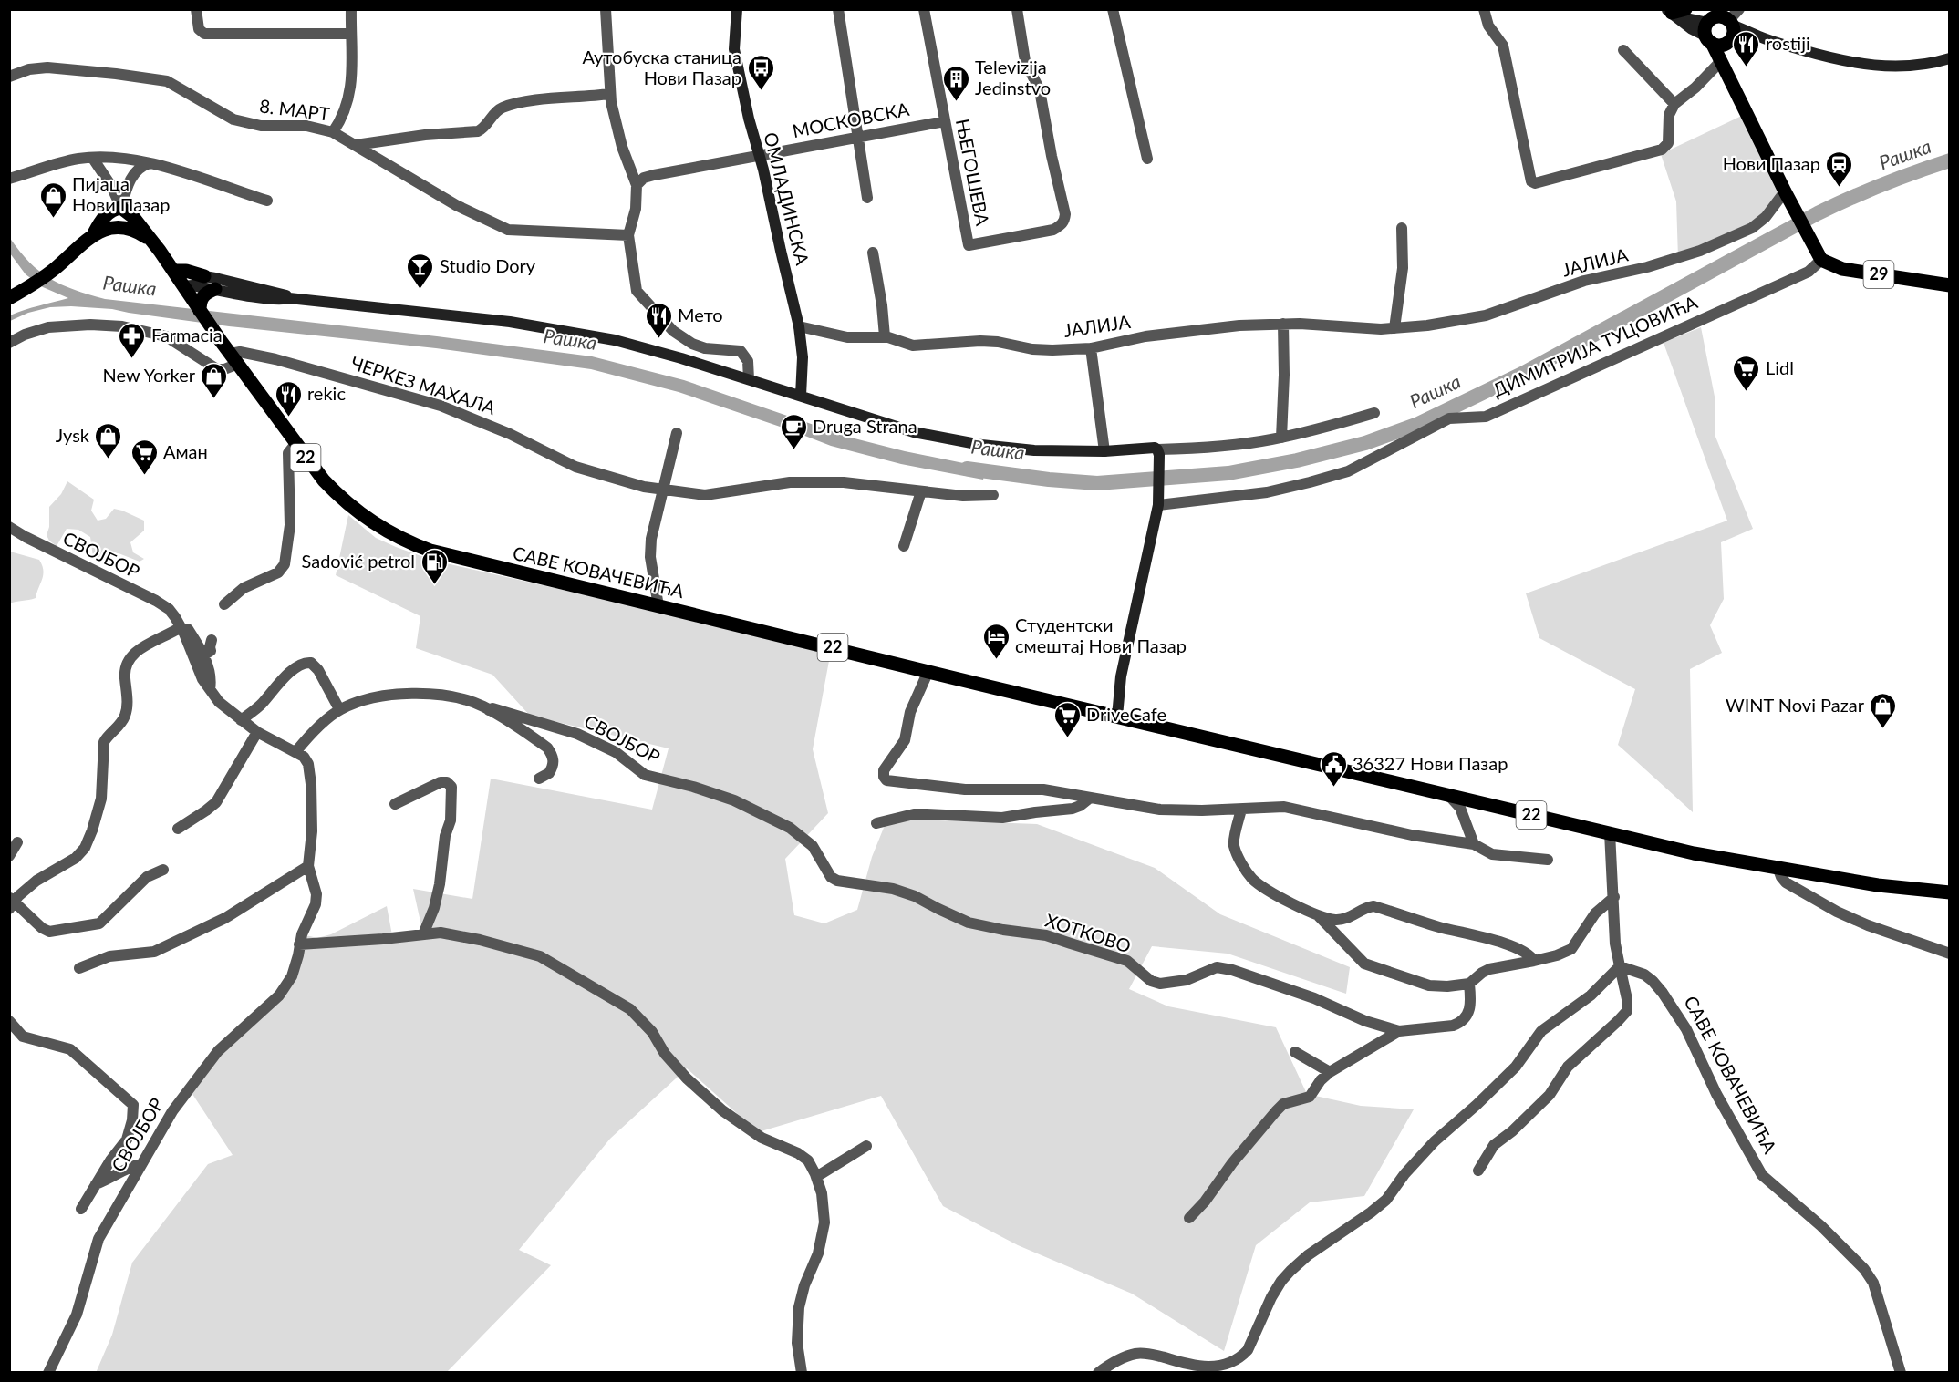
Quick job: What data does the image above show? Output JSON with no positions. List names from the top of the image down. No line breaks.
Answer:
{"streets":{"main road":["29","22","САВЕ КОВАЧЕВИЋА"],"street":["8. МАРТ","МОСКОВСКА","ЊЕГОШЕВА","ОМЛАДИНСКА","ЈАЛИЈА","ДИМИТРИЈА ТУЦОВИЋА","ЧЕРКЕЗ МАХАЛА","СВОЈБОР","ХОТКОВО"]},"crossings":[["МОСКОВСКА","ЊЕГОШЕВА"],["МОСКОВСКА","ОМЛАДИНСКА"],["ОМЛАДИНСКА","ЈАЛИЈА"],["29","ДИМИТРИЈА ТУЦОВИЋА"],["ЧЕРКЕЗ МАХАЛА","САВЕ КОВАЧЕВИЋА"],["22","САВЕ КОВАЧЕВИЋА"],["СВОЈБОР","ХОТКОВО"]],"water":["Рашка"],"places":{"restaurant":["rostiji","Мето","rekic"],"bus stop":["Аутобуска станица Нови Пазар"],"building":["Televizija Jedinstvo"],"station":["Нови Пазар"],"shop":["Пијаца Нови Пазар","New Yorker","Jysk","WINT Novi Pazar"],"bar":["Studio Dory"],"pharmacy":["Farmacia"],"supermarket":["Lidl","Аман","DriveCafe"],"cafe":["Druga Strana"],"fuel station":["Sadović petrol"],"hotel":["Студентски смештај Нови Пазар"],"public building":["36327 Нови Пазар"]}}
